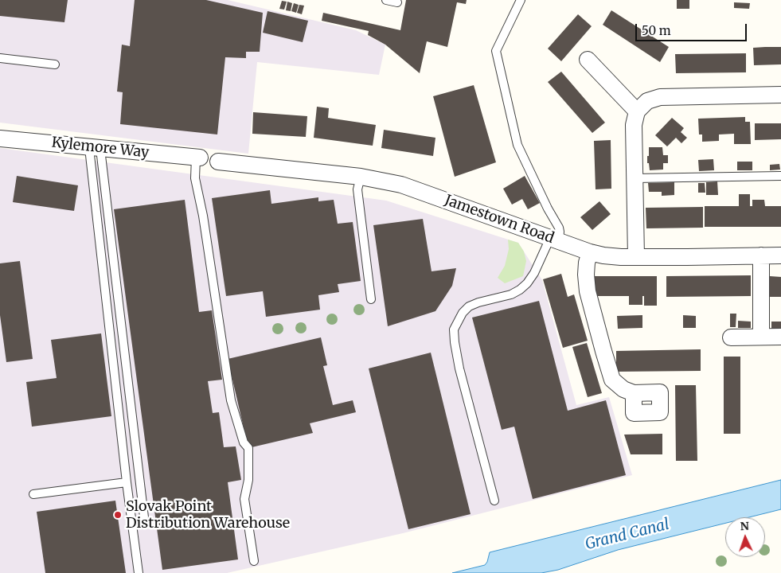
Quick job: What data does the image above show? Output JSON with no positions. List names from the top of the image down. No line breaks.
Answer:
{"streets":{"street":["Kylemore Way","Jamestown Road"]},"water":["Grand Canal"],"places":["Slovak Point Distribution Warehouse"],"scale_bar":"50 m","north":"top"}
